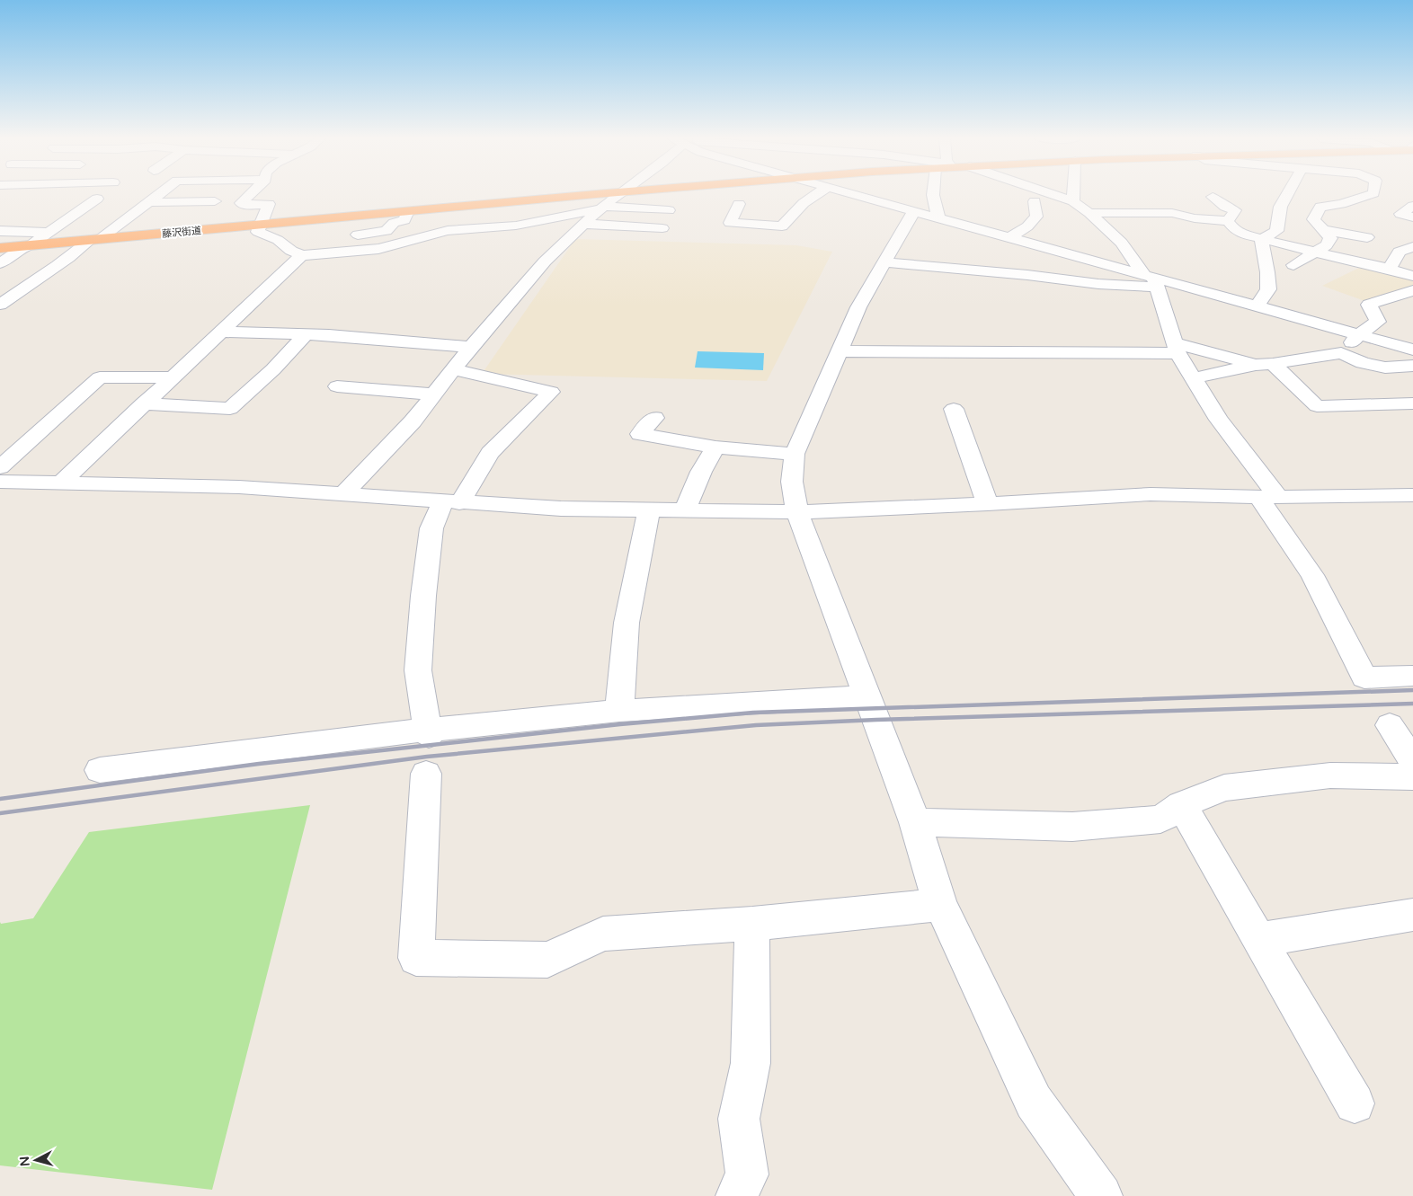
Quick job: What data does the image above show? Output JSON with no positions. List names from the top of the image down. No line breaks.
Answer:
{"streets":{"highway":["藤沢街道"]},"north":"left"}
